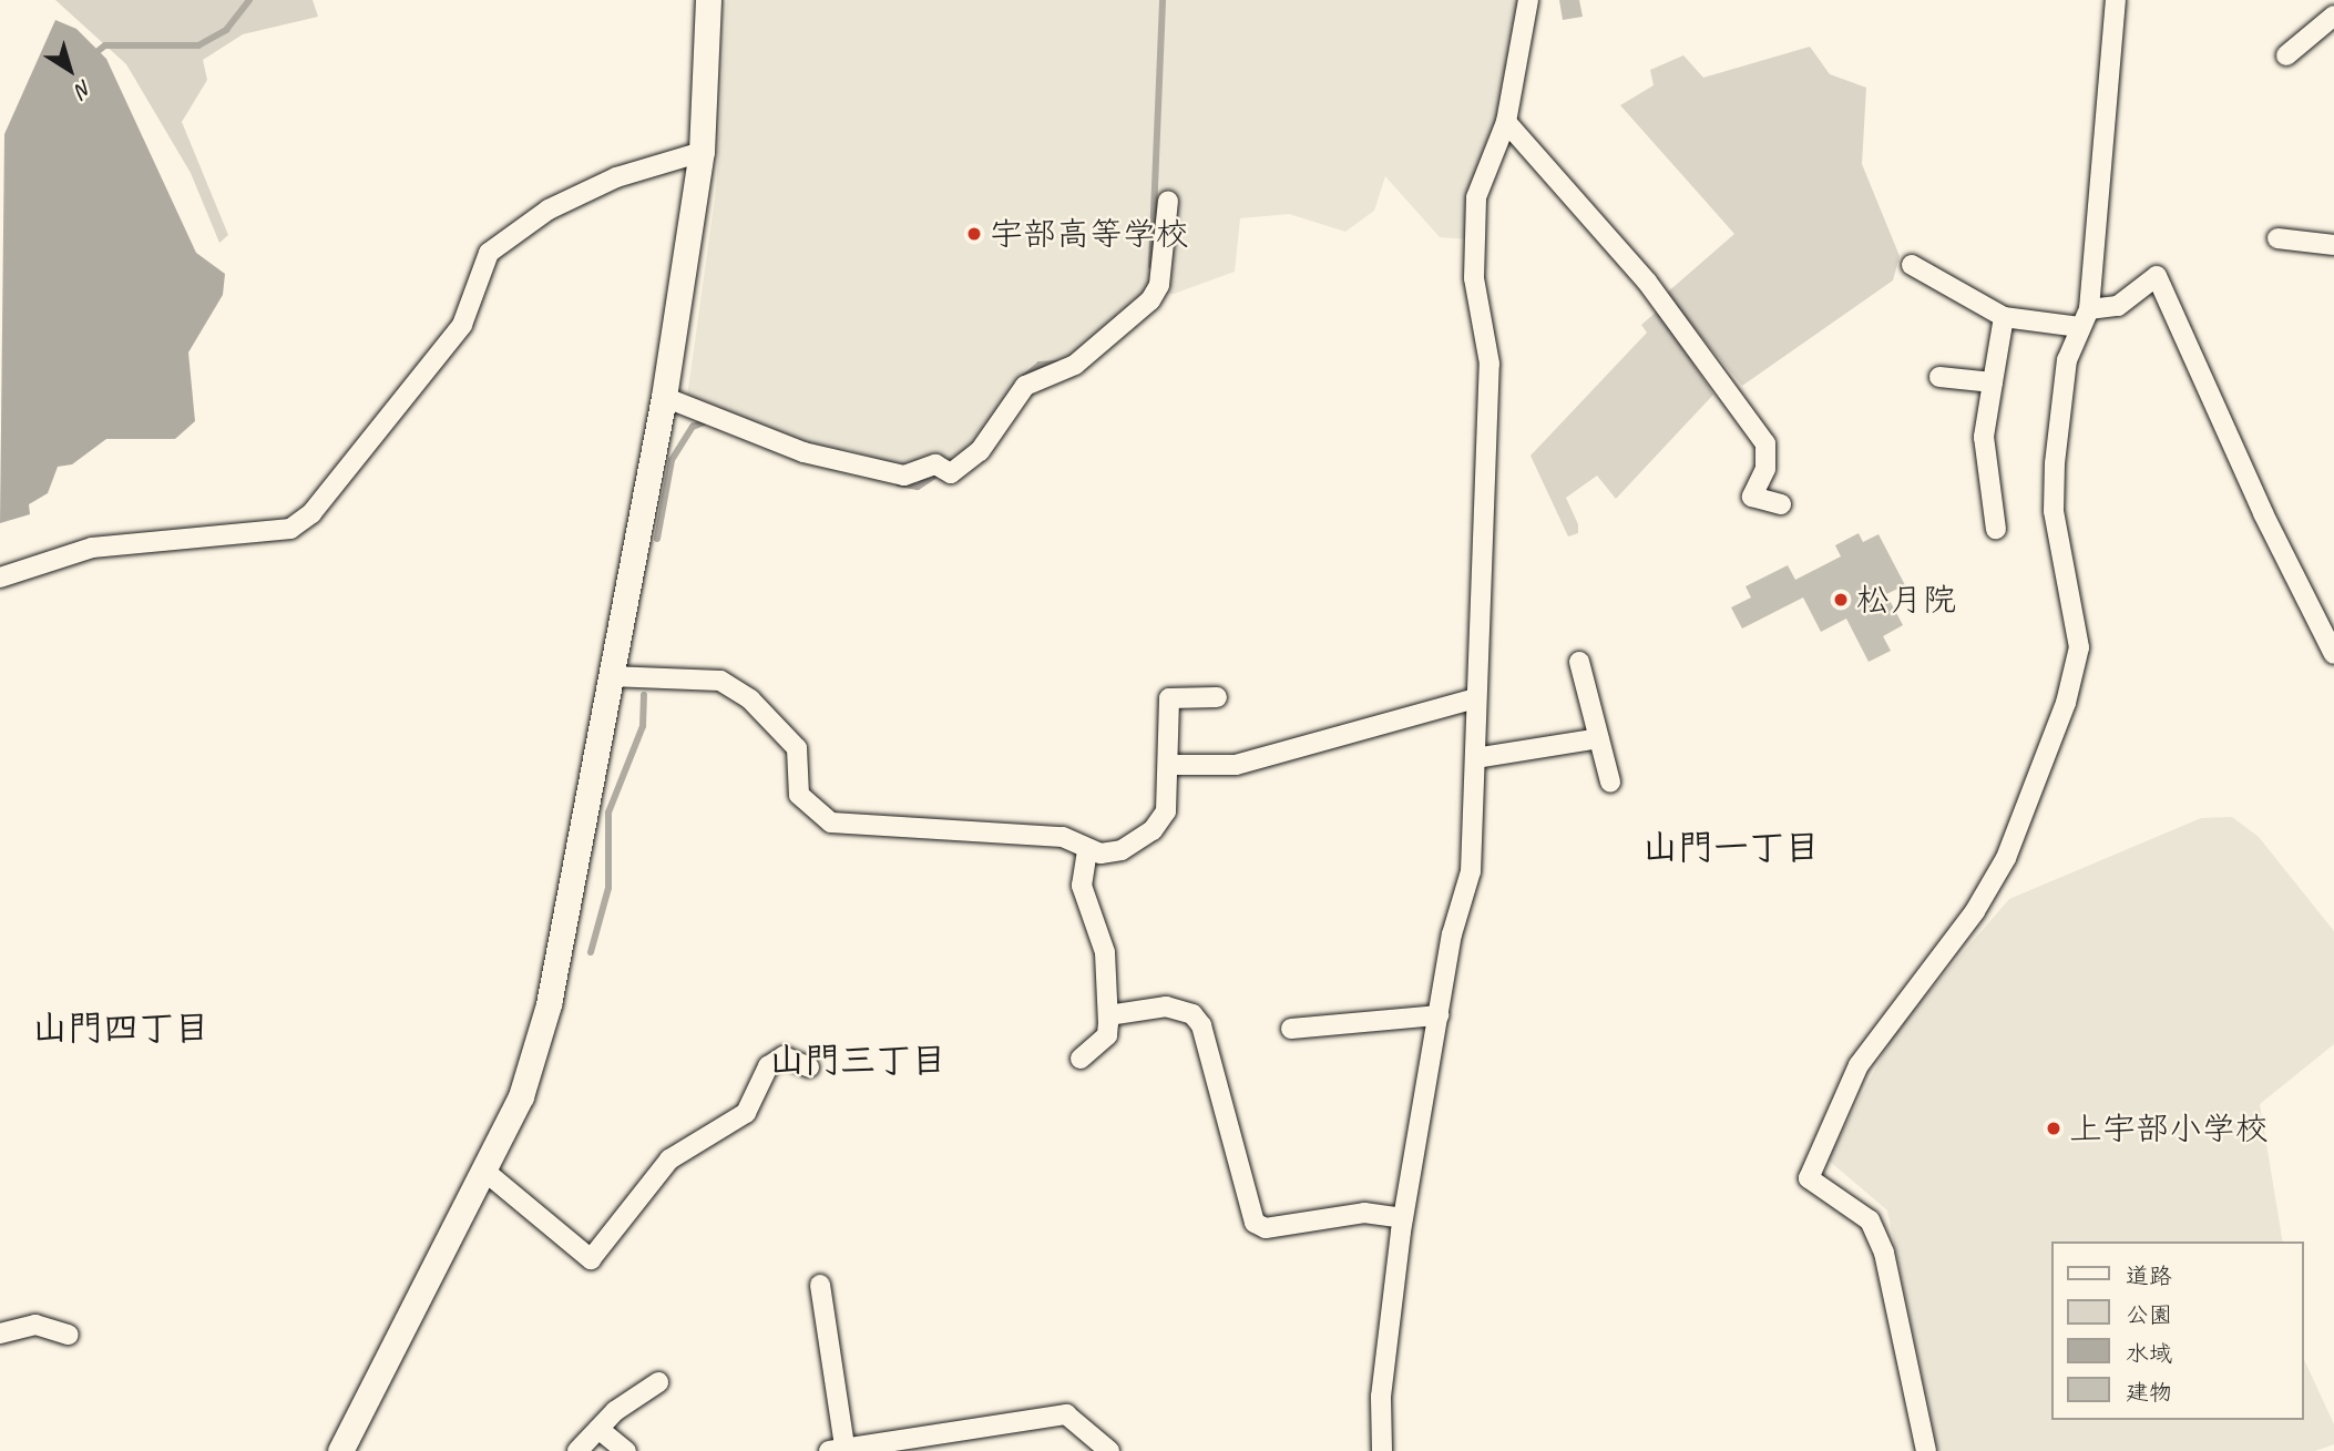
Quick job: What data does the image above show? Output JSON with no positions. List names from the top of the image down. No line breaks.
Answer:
{"districts":["山門一丁目","山門四丁目","山門三丁目"],"places":["宇部高等学校","松月院","上宇部小学校"],"legend":["道路","公園","水域","建物"],"north":"bottom right"}
